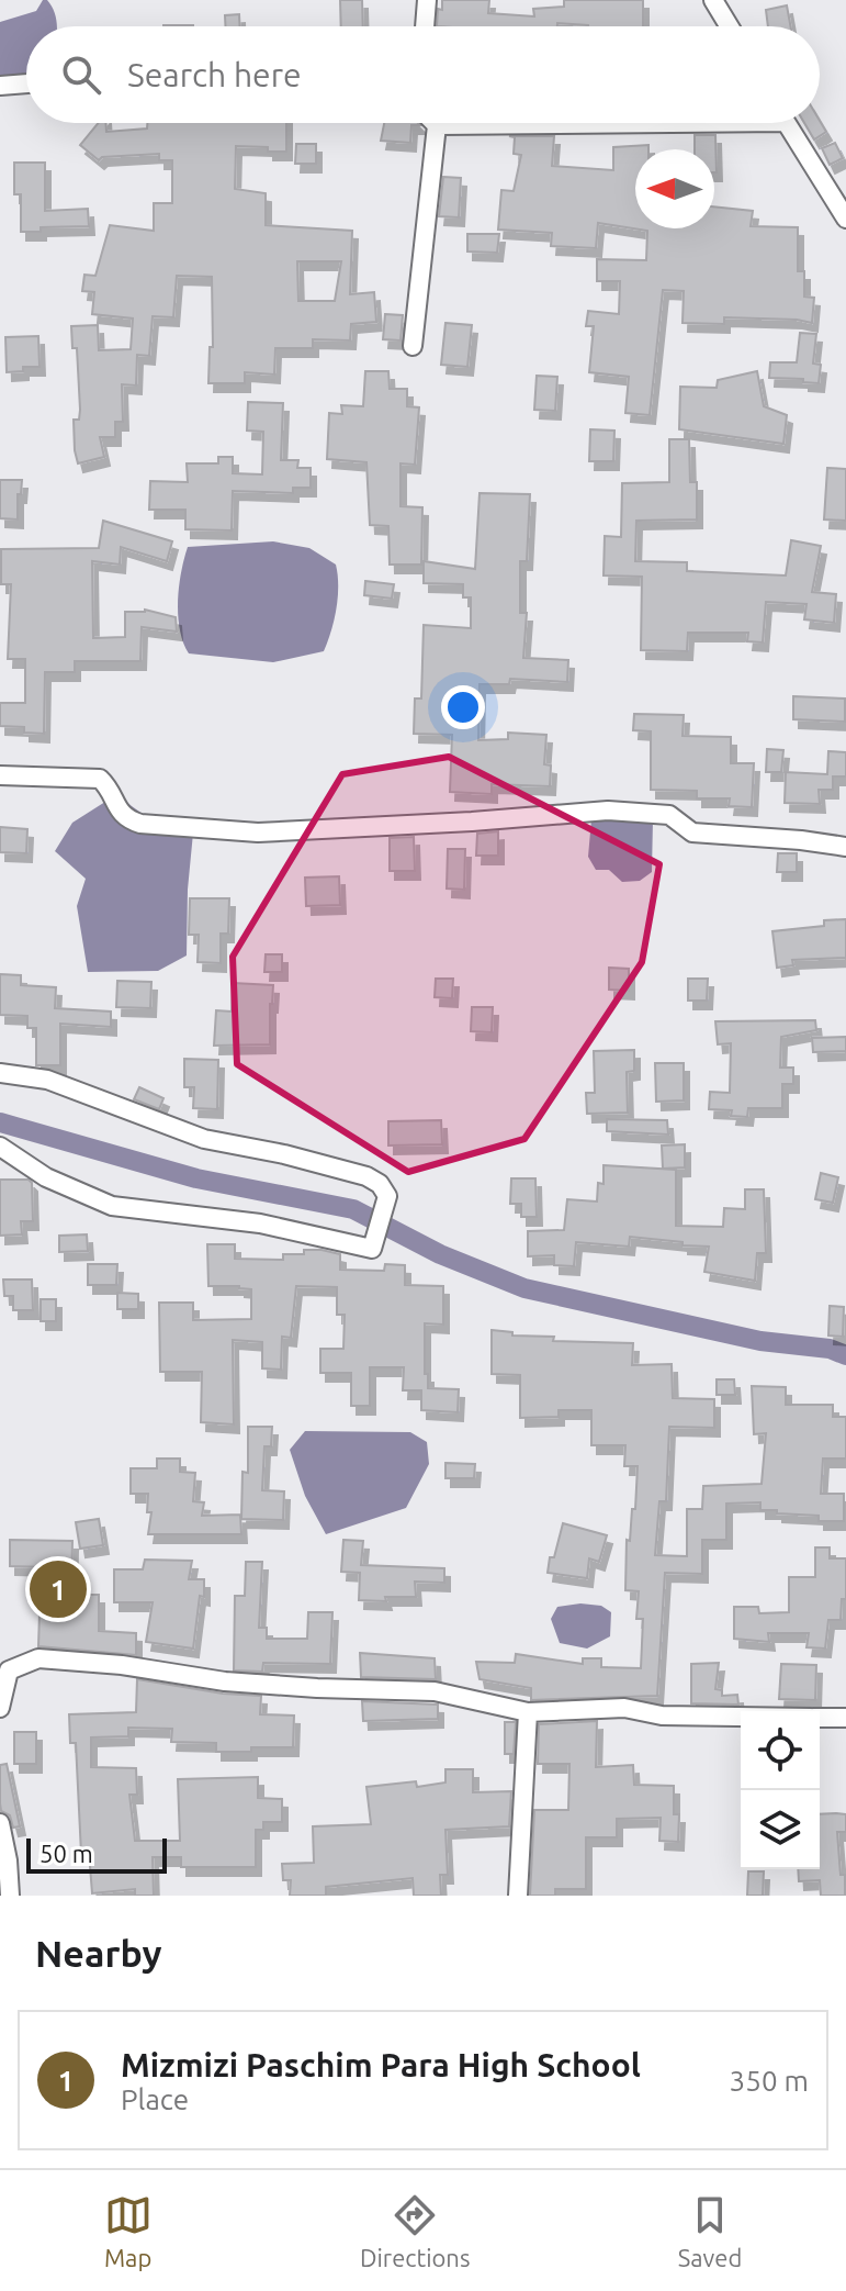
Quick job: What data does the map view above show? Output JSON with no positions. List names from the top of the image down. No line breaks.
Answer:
{"scale_bar":"50 m","north":"left","page":{"search":"Search here","pins":"1","scale":"50 m","heading":"Nearby","list":[{"mark":"1","name":"Mizmizi Paschim Para High School","note":"Place","value":"350 m"}],"nav":["Map","Directions","Saved"]}}
